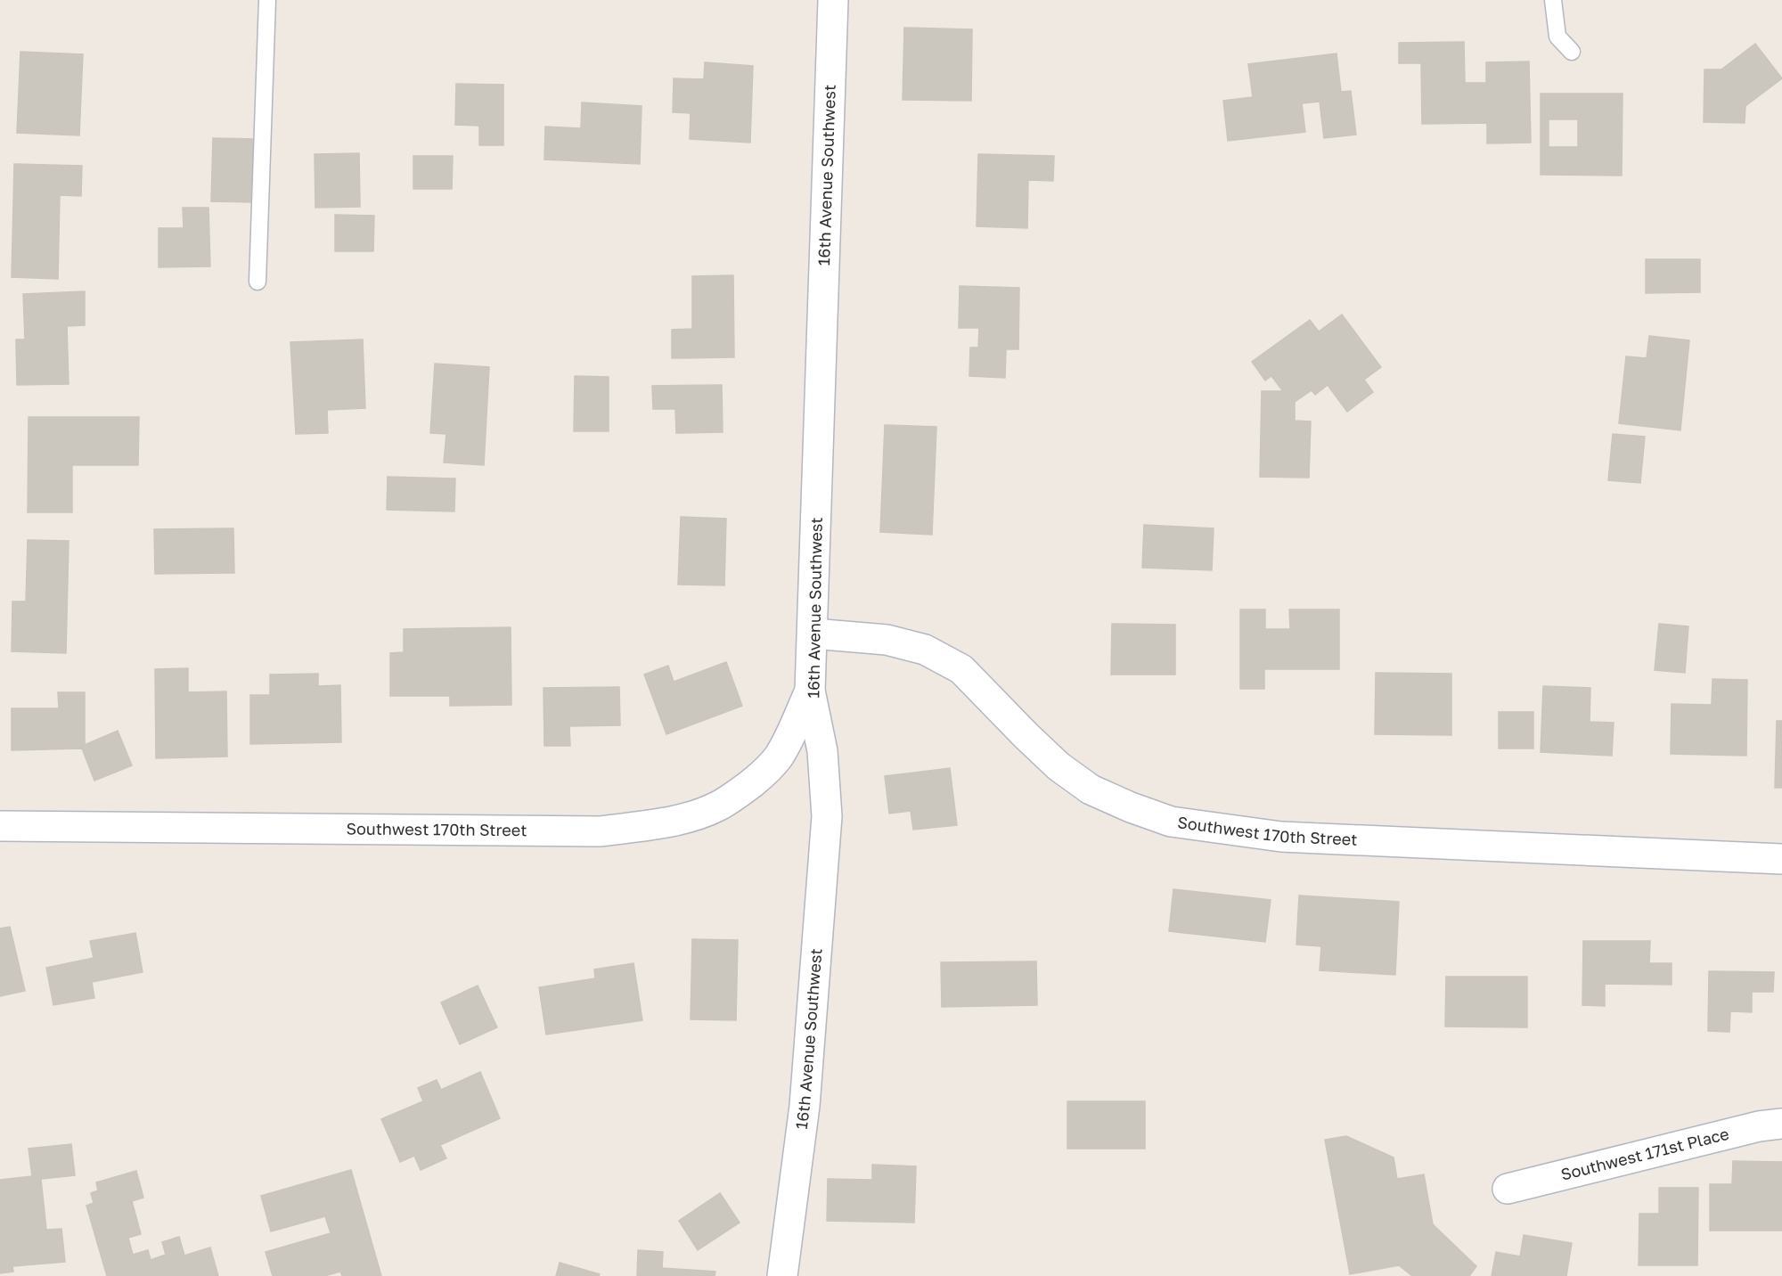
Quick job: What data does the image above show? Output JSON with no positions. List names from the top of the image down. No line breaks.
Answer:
{"streets":{"street":["16th Avenue Southwest","Southwest 170th Street","Southwest 171st Place"]},"crossings":[["16th Avenue Southwest","Southwest 170th Street"]]}
